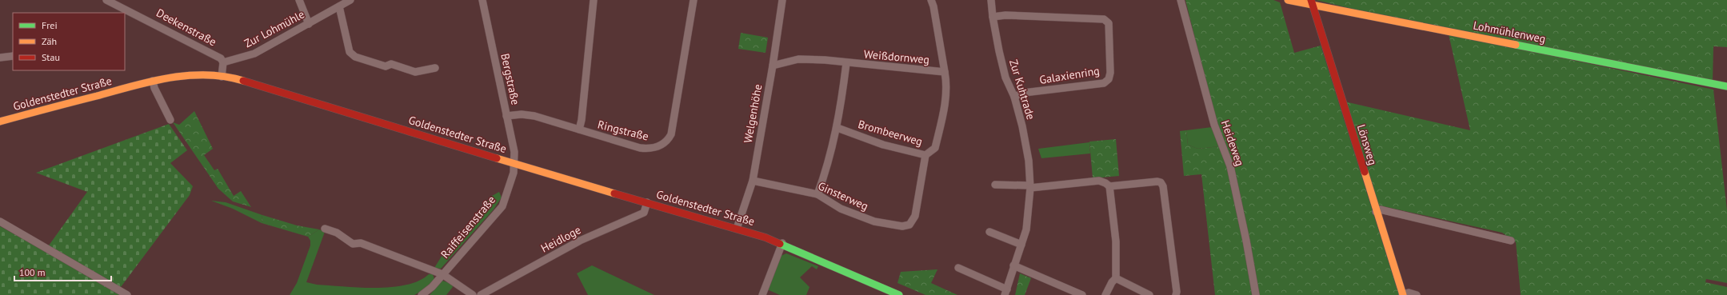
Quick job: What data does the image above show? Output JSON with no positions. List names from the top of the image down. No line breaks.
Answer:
{"streets":{"street":["Deekenstraße","Zur Lohmühle","Lohmühlenweg","Weißdornweg","Galaxienring","Bergstraße","Zur Kuhtrade","Goldenstedter Straße","Welgenhöhe","Ringstraße","Brombeerweg","Heideweg","Lönsweg","Ginsterweg","Raiffeisenstraße","Heidloge"]},"crossings":[["Deekenstraße","Zur Lohmühle"],["Lohmühlenweg","Lönsweg"],["Weißdornweg","Welgenhöhe"],["Weißdornweg","Brombeerweg"],["Galaxienring","Zur Kuhtrade"],["Bergstraße","Goldenstedter Straße"],["Bergstraße","Ringstraße"],["Bergstraße","Raiffeisenstraße"],["Goldenstedter Straße","Welgenhöhe"],["Goldenstedter Straße","Raiffeisenstraße"],["Goldenstedter Straße","Heidloge"],["Welgenhöhe","Ginsterweg"],["Brombeerweg","Ginsterweg"]],"legend":["Frei","Zäh","Stau"],"scale_bar":"100 m"}
